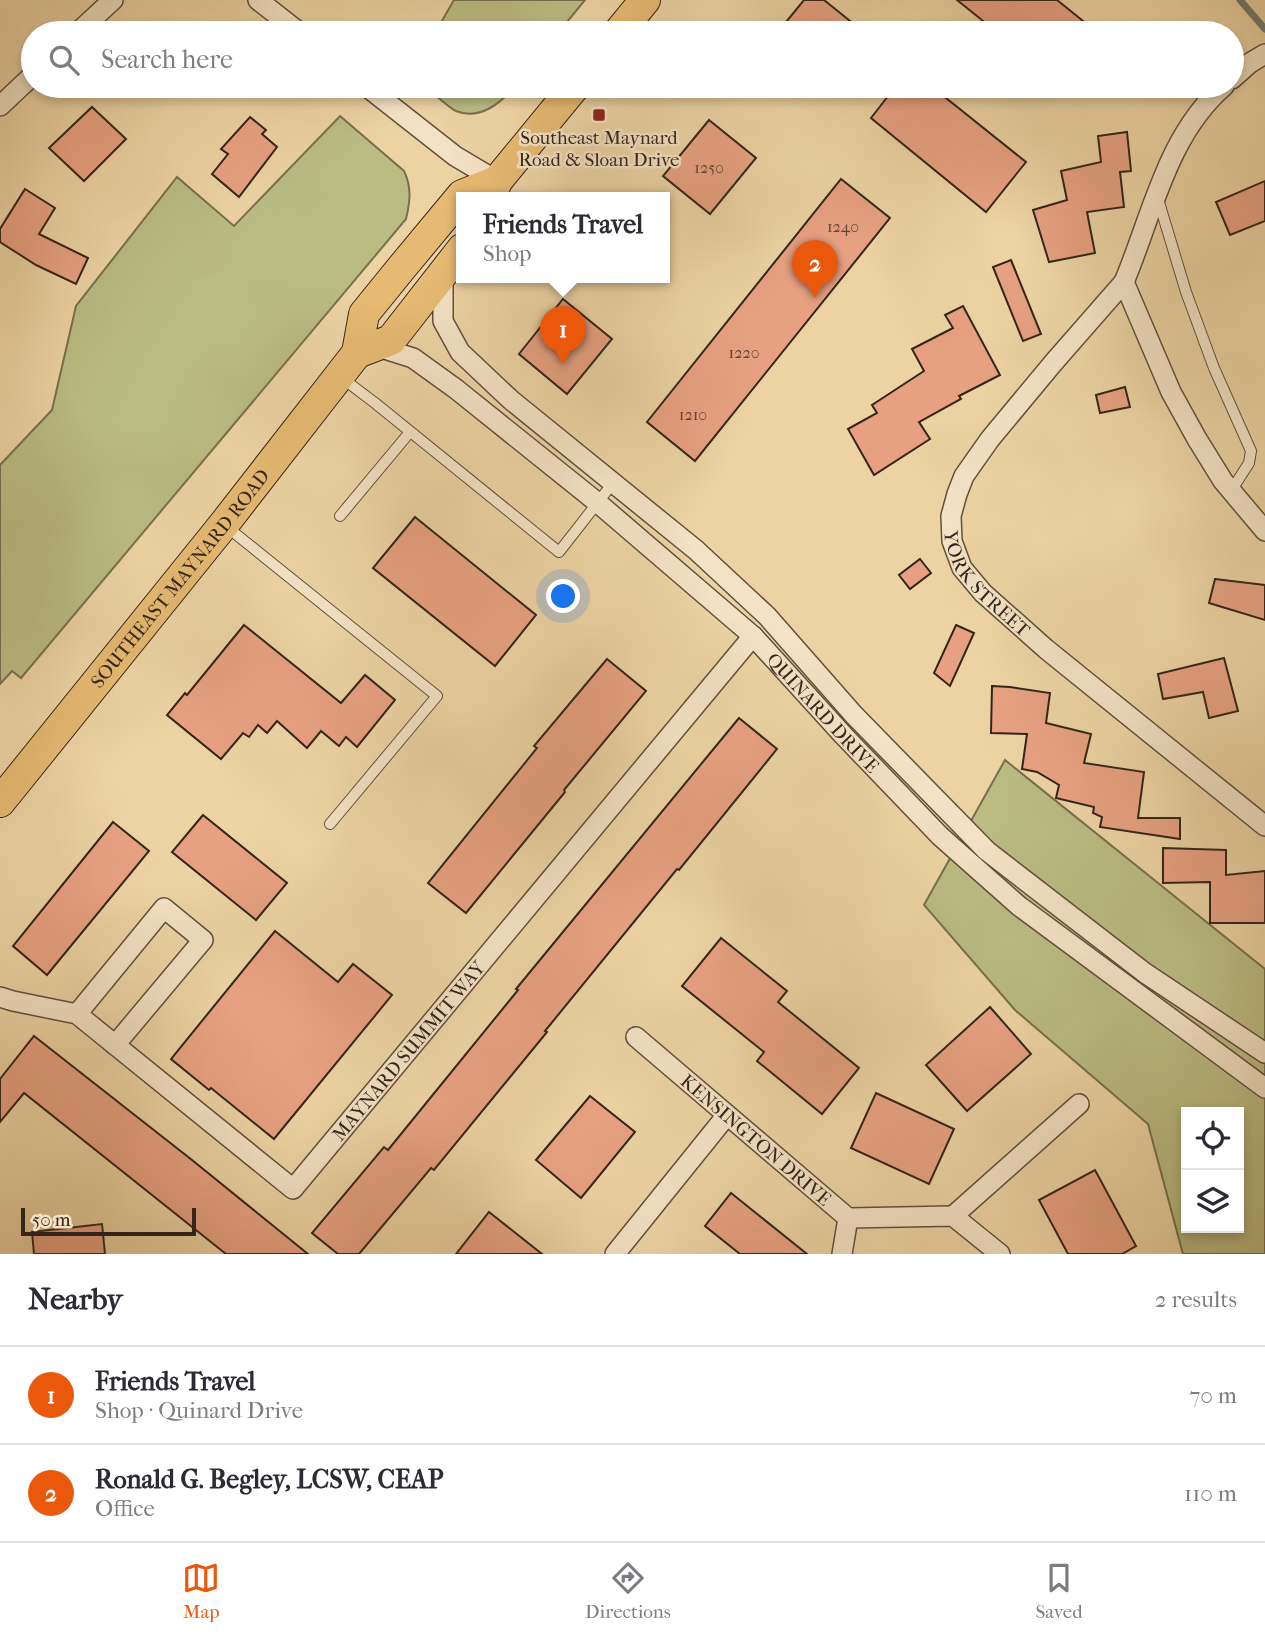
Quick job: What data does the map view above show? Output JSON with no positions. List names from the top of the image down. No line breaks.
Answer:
{"streets":{"main road":["SOUTHEAST MAYNARD ROAD"],"street":["YORK STREET","QUINARD DRIVE","MAYNARD SUMMIT WAY","KENSINGTON DRIVE"]},"crossings":[["SOUTHEAST MAYNARD ROAD","QUINARD DRIVE"],["QUINARD DRIVE","MAYNARD SUMMIT WAY"]],"places":{"transit":["Southeast Maynard Road & Sloan Drive"]},"house_numbers":["1250","1240","1220","1210"],"scale_bar":"50 m","page":{"search":"Search here","popup":["Friends Travel","Shop"],"pins":["2","1"],"scale":"50 m","heading":["Nearby","2 results"],"list":[{"mark":"1","name":"Friends Travel","note":"Shop · Quinard Drive","value":"70 m"},{"mark":"2","name":"Ronald G. Begley, LCSW, CEAP","note":"Office","value":"110 m"}],"nav":["Map","Directions","Saved"]}}
